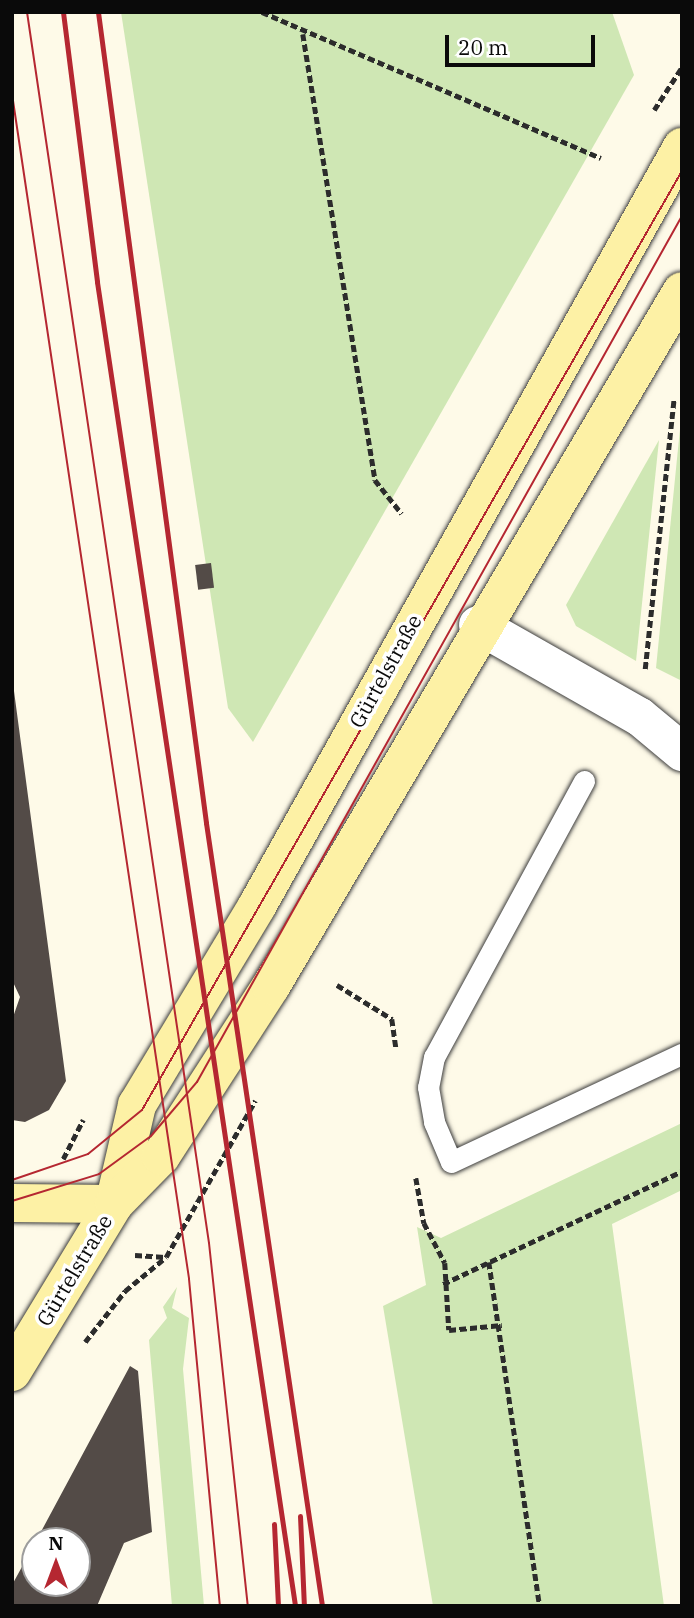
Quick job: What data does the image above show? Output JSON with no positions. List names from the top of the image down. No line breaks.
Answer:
{"streets":{"main road":["Gürtelstraße"]},"scale_bar":"20 m","north":"top"}
